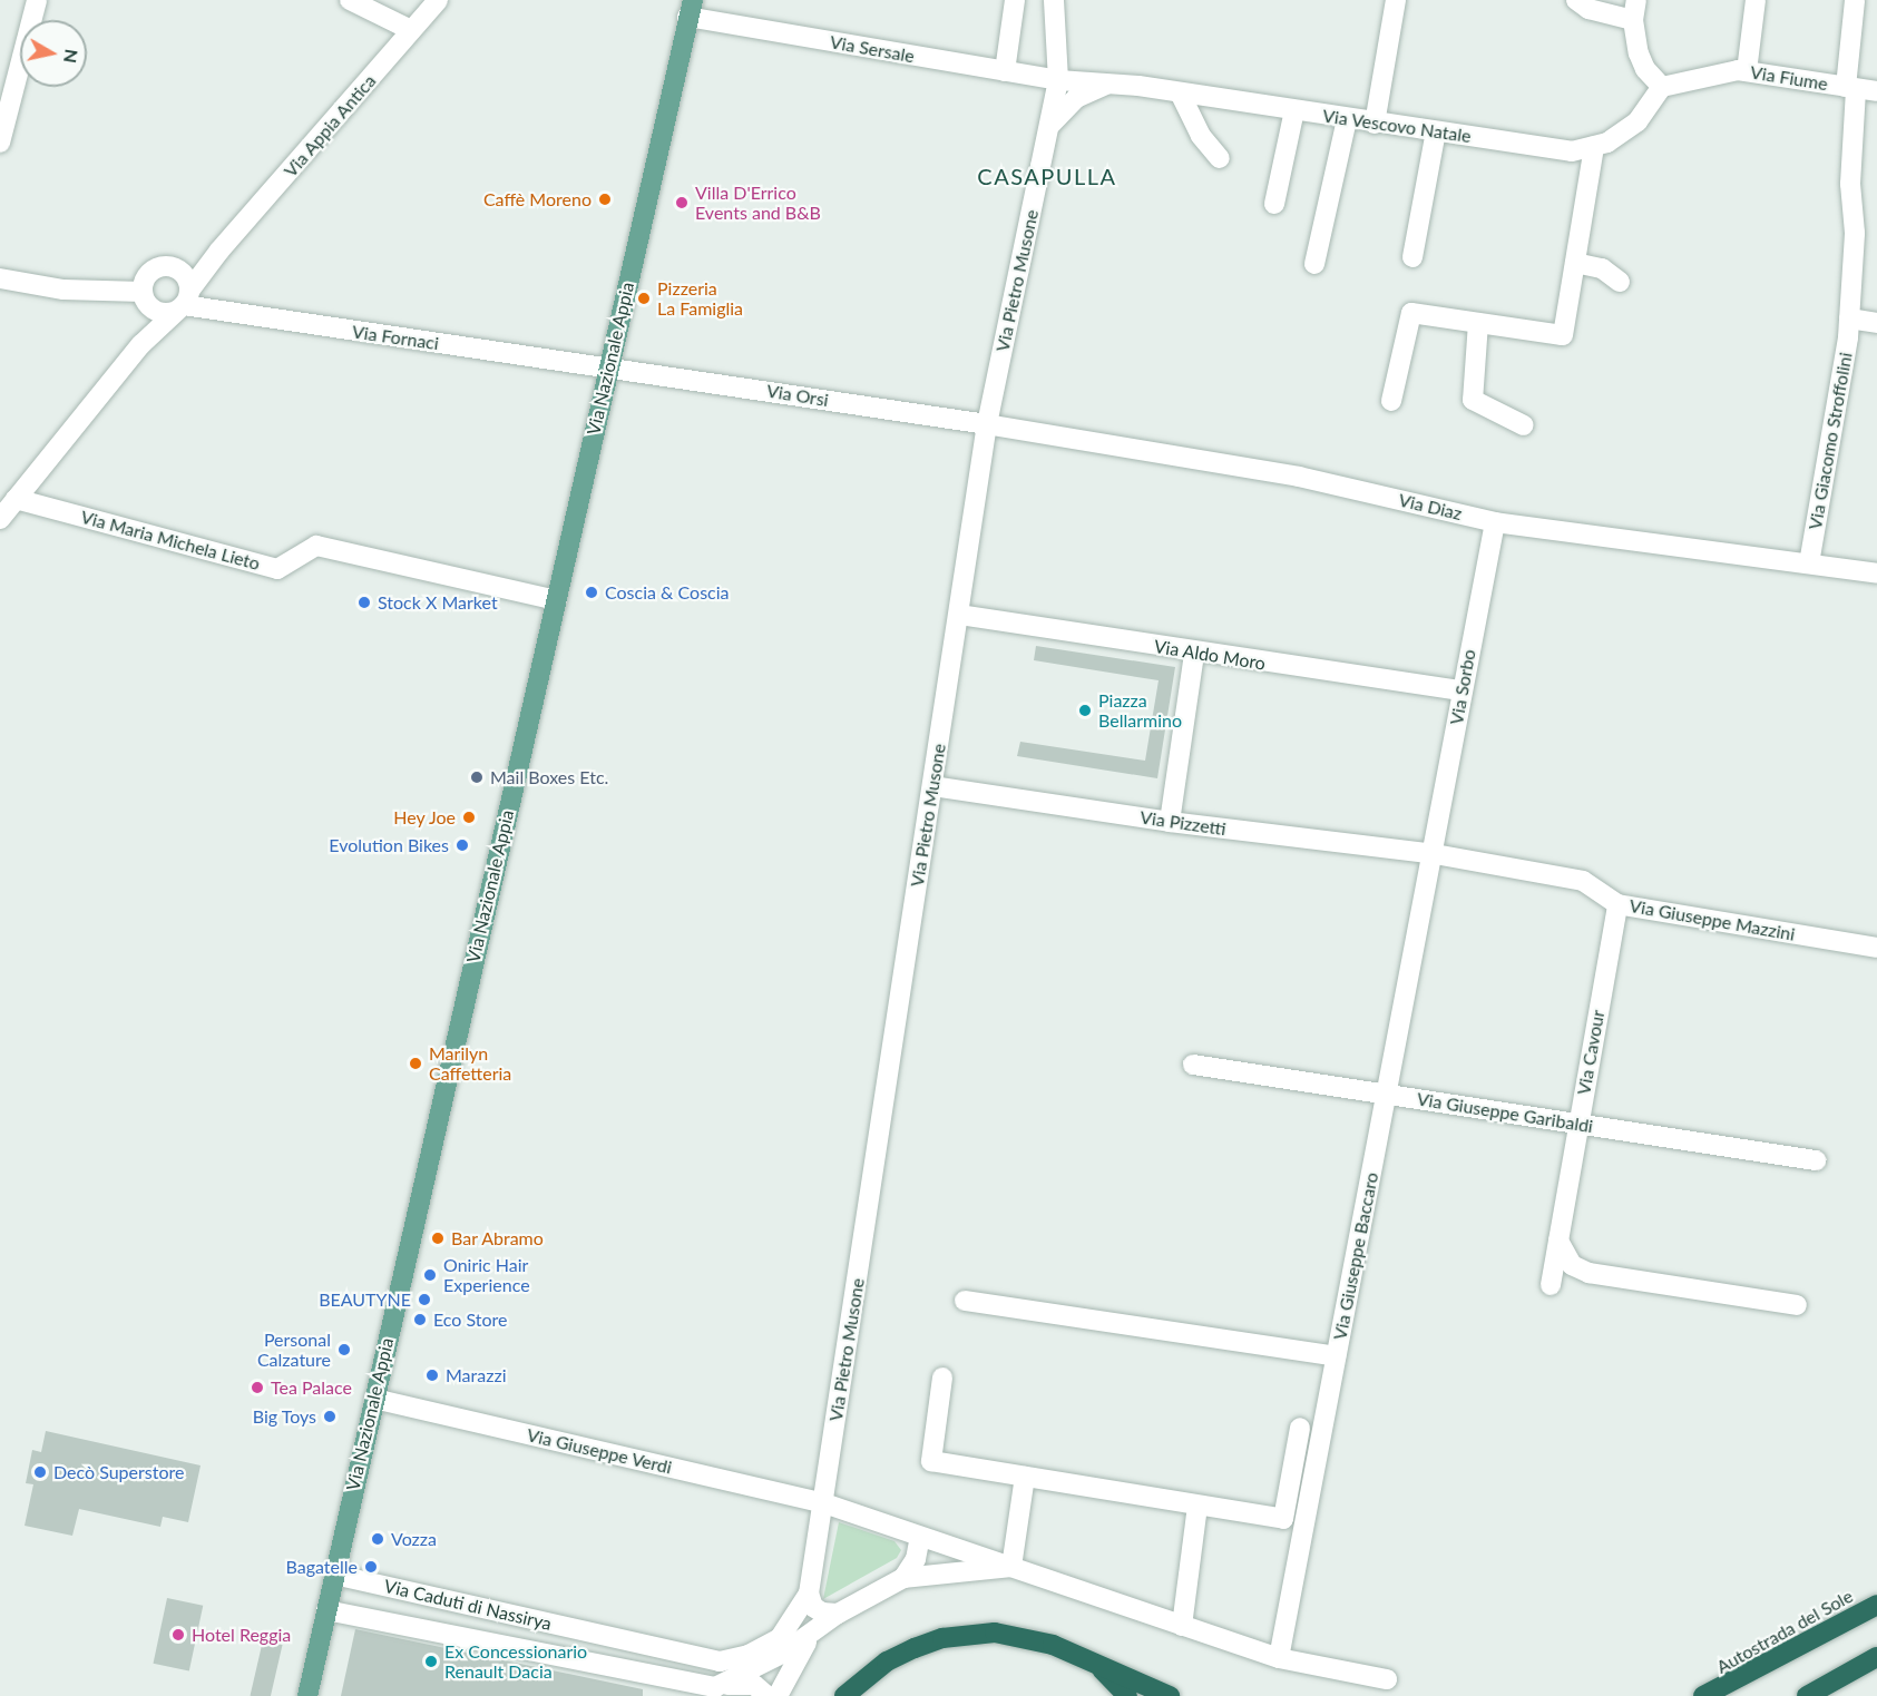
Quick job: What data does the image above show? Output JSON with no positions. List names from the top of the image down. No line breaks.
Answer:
{"streets":{"highway":["Autostrada del Sole"],"main road":["Via Nazionale Appia"],"street":["Via Sersale","Via Fiume","Via Appia Antica","Via Vescovo Natale","Via Pietro Musone","Via Fornaci","Via Orsi","Via Giacomo Stroffolini","Via Diaz","Via Maria Michela Lieto","Via Aldo Moro","Via Sorbo","Via Pizzetti","Via Giuseppe Mazzini","Via Cavour","Via Giuseppe Garibaldi","Via Giuseppe Baccaro","Via Giuseppe Verdi","Via Caduti di Nassirya"]},"crossings":[["Via Sersale","Via Vescovo Natale"],["Via Sersale","Via Pietro Musone"],["Via Sersale","Via Nazionale Appia"],["Via Fiume","Via Vescovo Natale"],["Via Fiume","Via Giacomo Stroffolini"],["Via Appia Antica","Via Fornaci"],["Via Appia Antica","Via Maria Michela Lieto"],["Via Vescovo Natale","Via Pietro Musone"],["Via Pietro Musone","Via Orsi"],["Via Pietro Musone","Via Diaz"],["Via Pietro Musone","Via Aldo Moro"],["Via Pietro Musone","Via Pizzetti"],["Via Pietro Musone","Via Giuseppe Verdi"],["Via Pietro Musone","Via Caduti di Nassirya"],["Via Fornaci","Via Nazionale Appia"],["Via Fornaci","Via Orsi"],["Via Nazionale Appia","Via Orsi"],["Via Nazionale Appia","Via Maria Michela Lieto"],["Via Nazionale Appia","Via Giuseppe Verdi"],["Via Nazionale Appia","Via Caduti di Nassirya"],["Via Orsi","Via Diaz"],["Via Giacomo Stroffolini","Via Diaz"],["Via Diaz","Via Sorbo"],["Via Aldo Moro","Via Sorbo"],["Via Sorbo","Via Pizzetti"],["Via Sorbo","Via Giuseppe Mazzini"],["Via Sorbo","Via Giuseppe Baccaro"],["Via Pizzetti","Via Giuseppe Mazzini"],["Via Pizzetti","Via Giuseppe Baccaro"],["Via Giuseppe Mazzini","Via Cavour"],["Via Giuseppe Mazzini","Via Giuseppe Baccaro"],["Via Cavour","Via Giuseppe Garibaldi"],["Via Giuseppe Garibaldi","Via Giuseppe Baccaro"]],"districts":["CASAPULLA"],"places":["Caffè Moreno","Villa D'Errico Events and B&B","Pizzeria La Famiglia","Coscia & Coscia","Stock X Market","Piazza Bellarmino","Mail Boxes Etc.","Hey Joe","Evolution Bikes","Marilyn Caffetteria","Bar Abramo","Oniric Hair Experience","BEAUTYNE","Eco Store","Personal Calzature","Marazzi","Tea Palace","Big Toys","Decò Superstore","Vozza","Bagatelle","Hotel Reggia","Ex Concessionario Renault Dacia"],"north":"right"}
